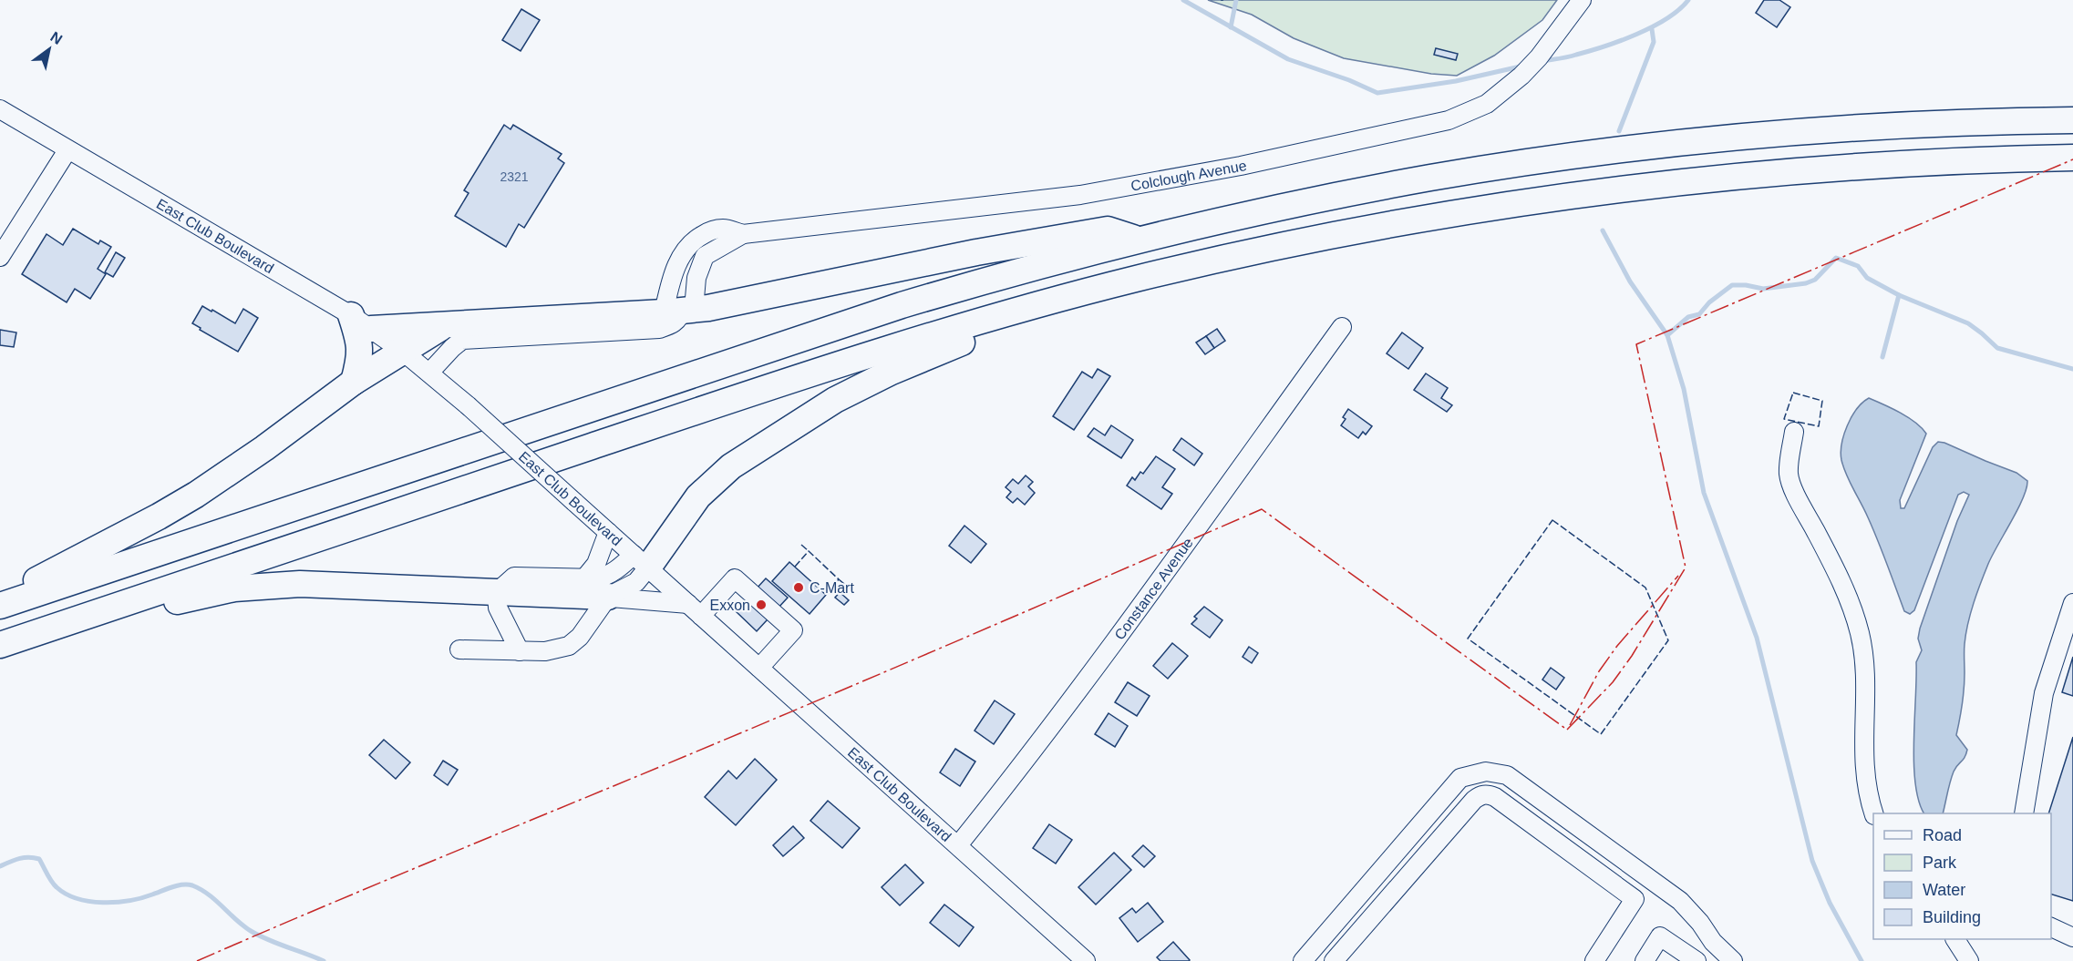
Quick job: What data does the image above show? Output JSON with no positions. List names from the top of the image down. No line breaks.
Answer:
{"streets":{"street":["Colclough Avenue","East Club Boulevard","Constance Avenue"]},"crossings":[["East Club Boulevard","Constance Avenue"]],"places":["C-Mart","Exxon"],"house_numbers":["2321"],"legend":["Road","Park","Water","Building"],"north":"top right"}
